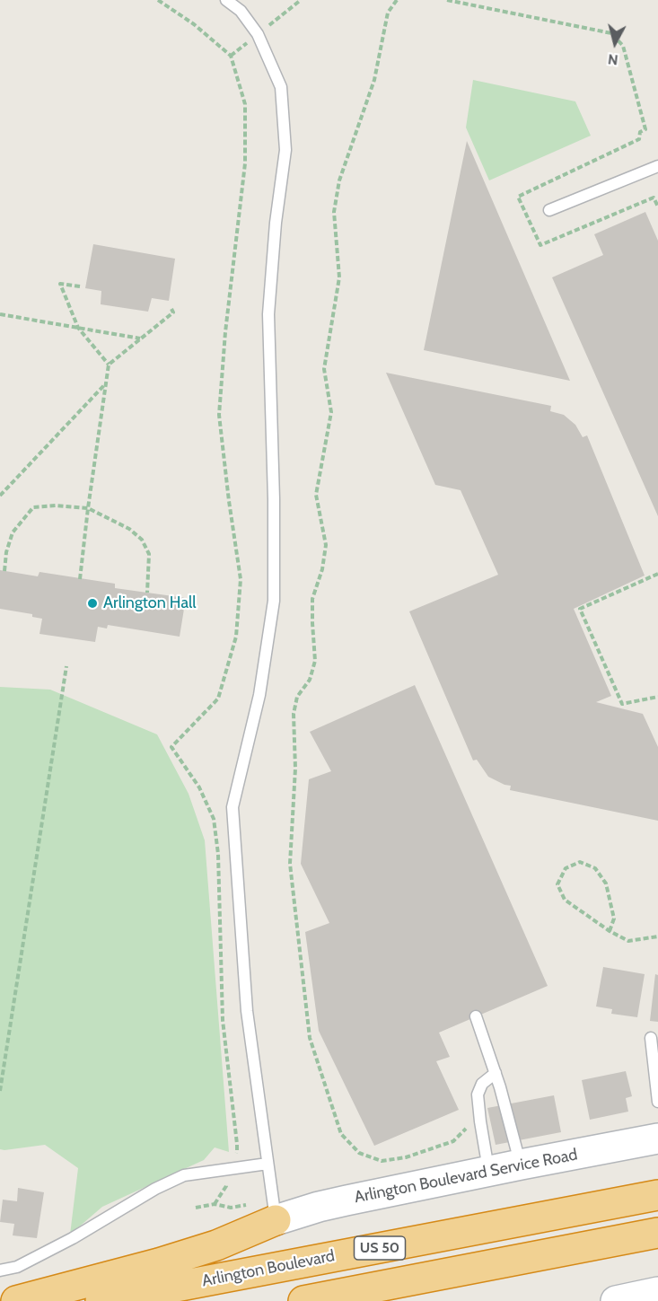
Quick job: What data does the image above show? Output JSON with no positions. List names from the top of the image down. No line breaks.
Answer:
{"streets":{"highway":["US 50","Arlington Boulevard"],"main road":["Arlington Boulevard Service Road"]},"places":["Arlington Hall"],"north":"bottom"}
